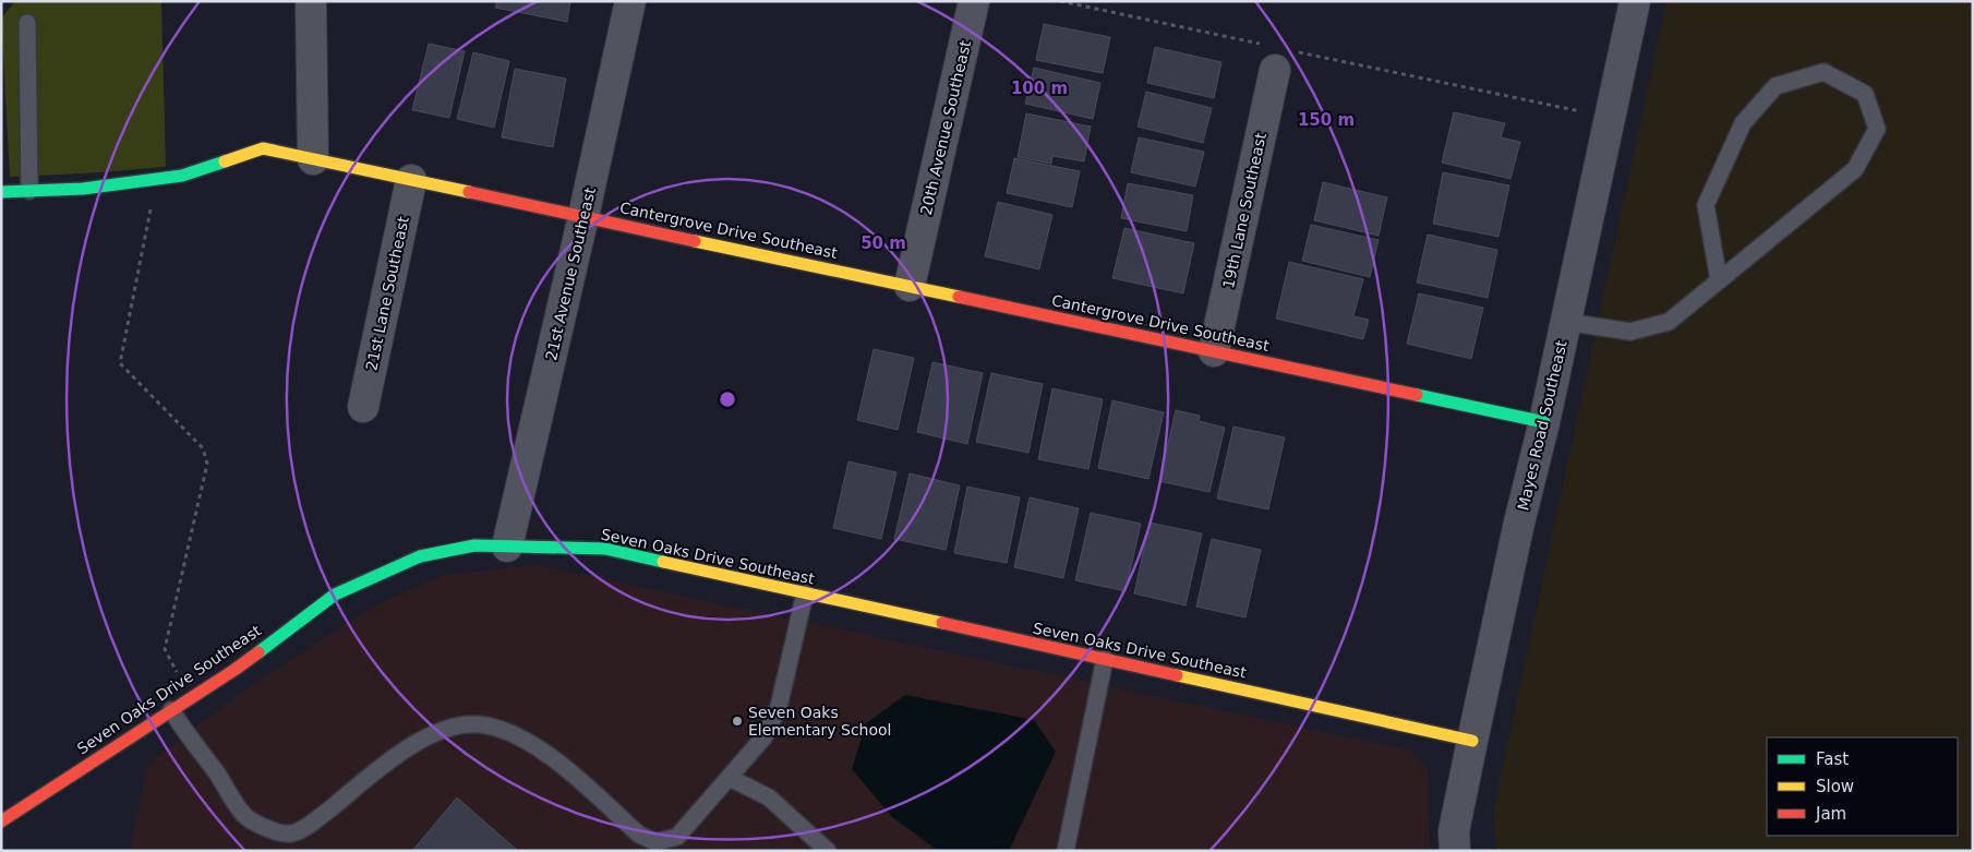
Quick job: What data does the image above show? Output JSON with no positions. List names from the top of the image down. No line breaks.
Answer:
{"streets":{"street":["20th Avenue Southeast","19th Lane Southeast","Cantergrove Drive Southeast","21st Avenue Southeast","21st Lane Southeast","Mayes Road Southeast","Seven Oaks Drive Southeast"]},"crossings":[["20th Avenue Southeast","Cantergrove Drive Southeast"],["19th Lane Southeast","Cantergrove Drive Southeast"],["Cantergrove Drive Southeast","21st Avenue Southeast"],["Cantergrove Drive Southeast","21st Lane Southeast"],["Cantergrove Drive Southeast","Mayes Road Southeast"],["21st Avenue Southeast","Seven Oaks Drive Southeast"],["Mayes Road Southeast","Seven Oaks Drive Southeast"]],"places":["Seven Oaks Elementary School"],"legend":["Fast","Slow","Jam"],"rings":["100 m","150 m","50 m"]}
